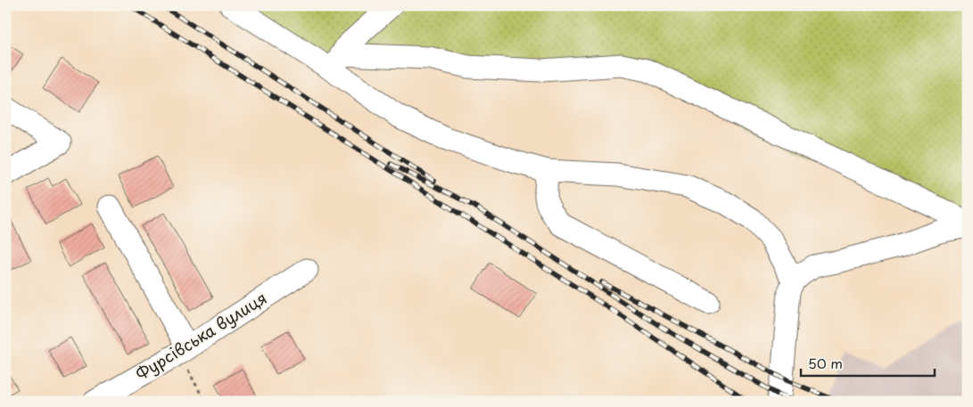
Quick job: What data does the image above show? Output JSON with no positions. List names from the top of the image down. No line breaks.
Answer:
{"streets":{"street":["Фурсівська вулиця"]},"scale_bar":"50 m"}
